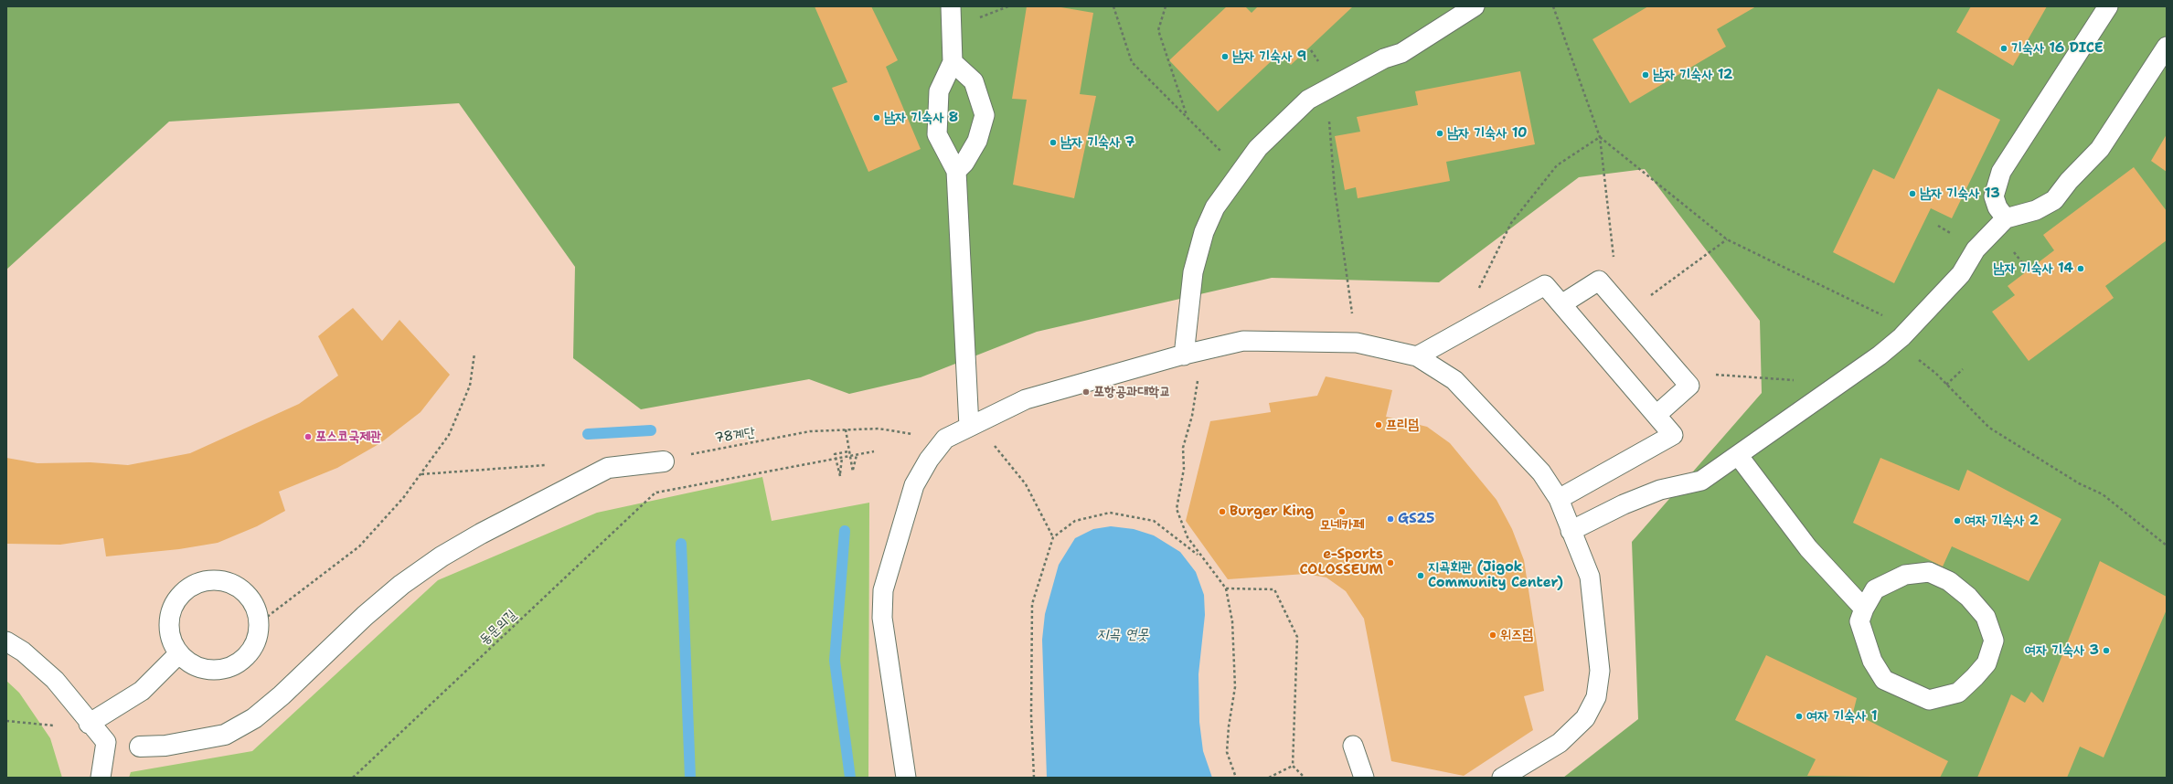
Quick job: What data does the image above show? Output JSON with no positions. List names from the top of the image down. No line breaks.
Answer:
{"streets":{"path":["78계단","동문의길"]},"water":["지곡 연못"],"places":["기숙사 16 DICE","남자 기숙사 9","남자 기숙사 12","남자 기숙사 8","남자 기숙사 10","남자 기숙사 7","남자 기숙사 13","남자 기숙사 14","포항공과대학교","프리덤","포스코국제관","Burger King","모네카페","GS25","여자 기숙사 2","e-Sports COLOSSEUM","지곡회관 (Jigok Community Center)","위즈덤","여자 기숙사 3","여자 기숙사 1"]}
